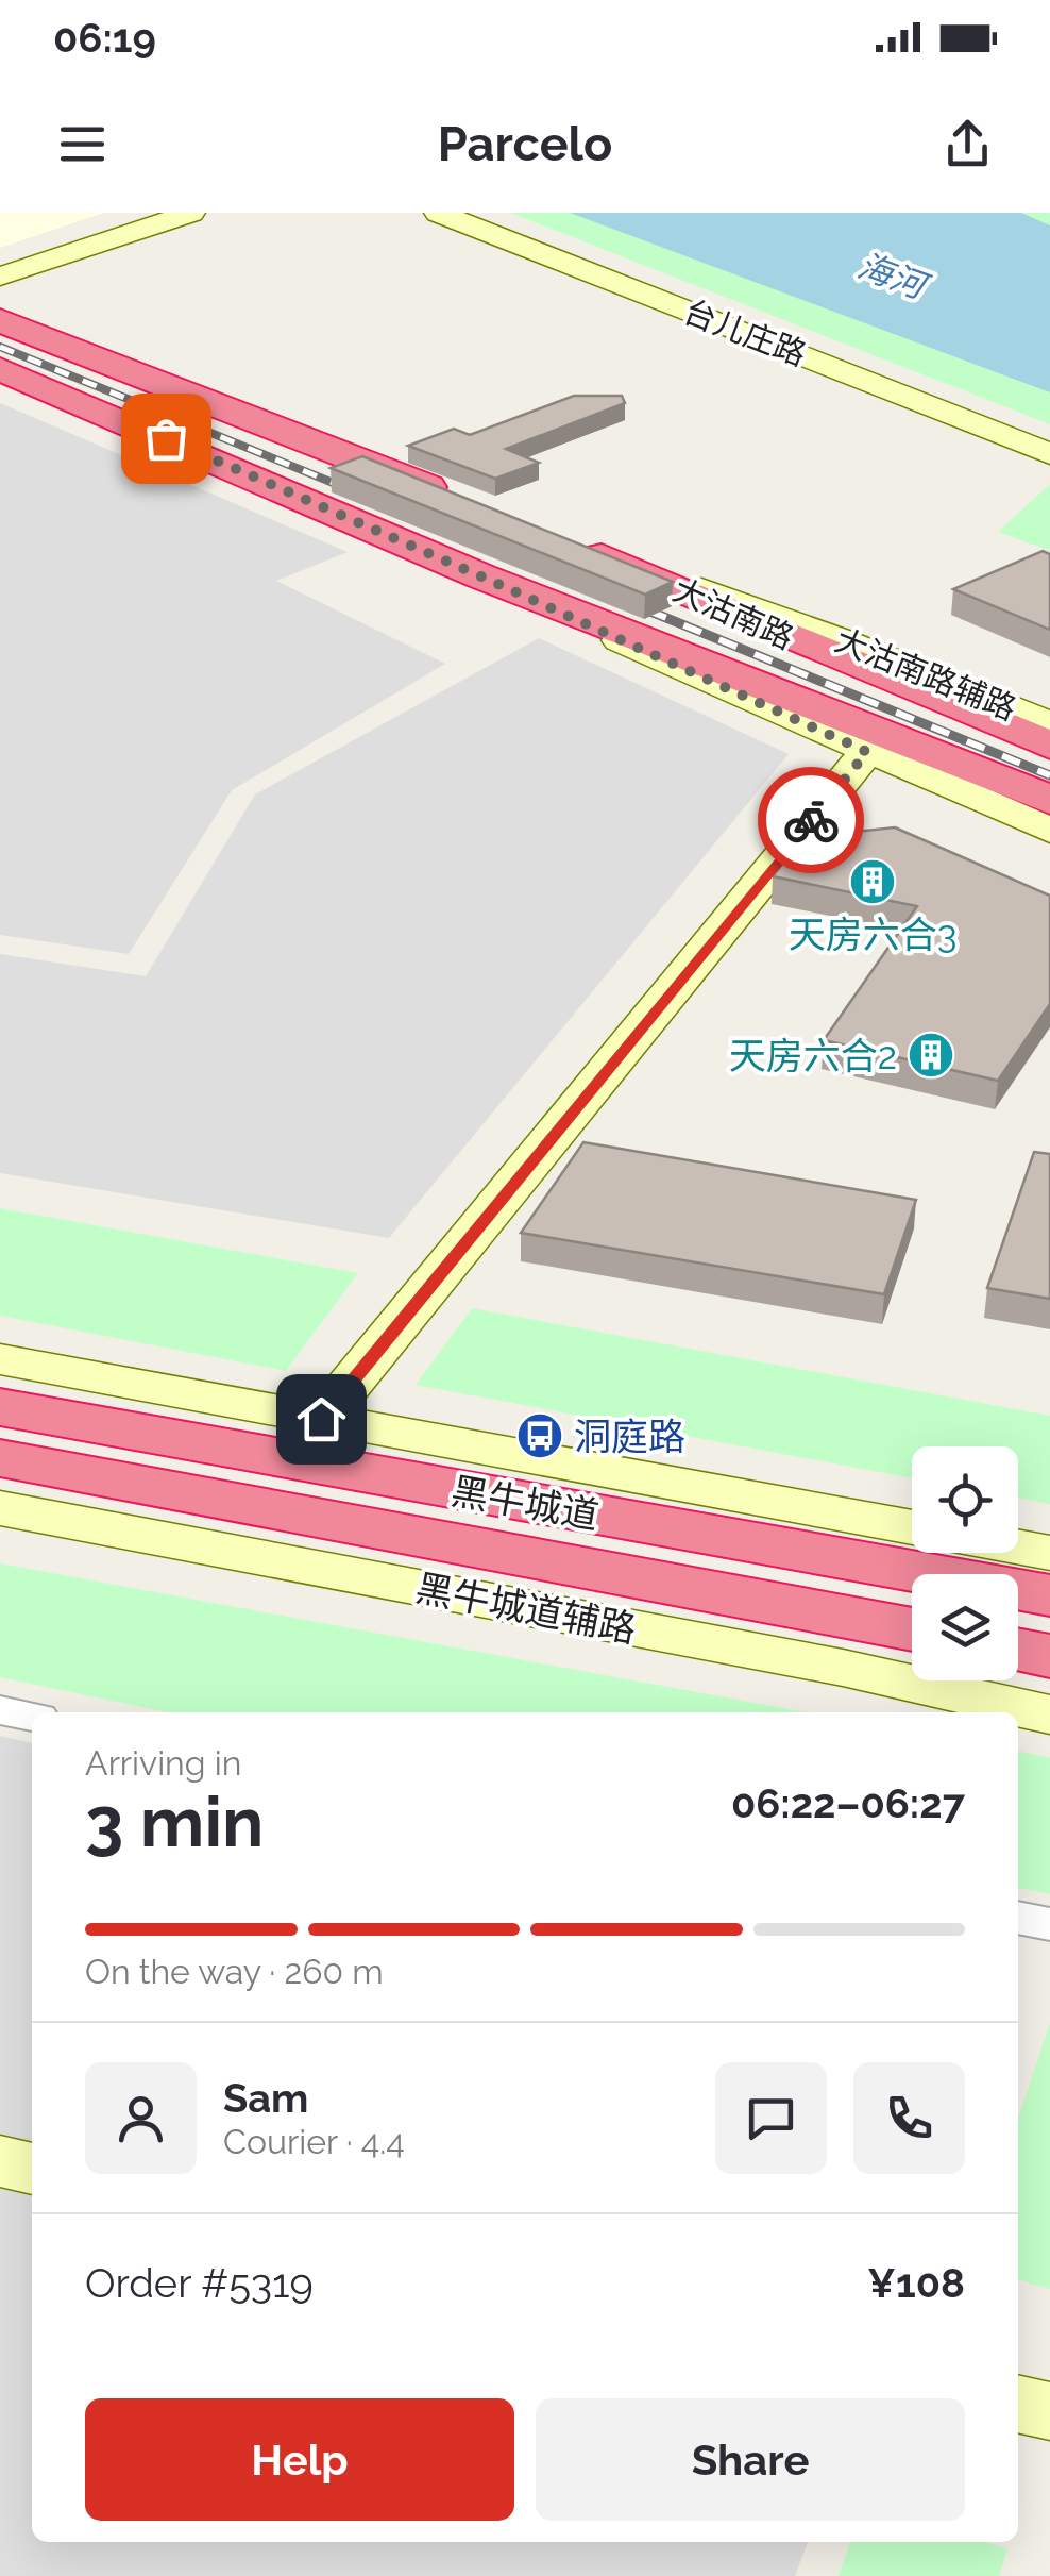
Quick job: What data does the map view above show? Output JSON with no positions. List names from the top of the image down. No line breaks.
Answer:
{"streets":{"highway":["大沽南路","黑牛城道"],"street":["台儿庄路","大沽南路辅路","黑牛城道辅路"]},"crossings":[["大沽南路","大沽南路辅路"]],"water":["海河"],"places":{"building":["天房六合3","天房六合2"],"bus stop":["洞庭路"]},"page":{"status":"06:19","header":"Parcelo","heading":["3 min","Arriving in","06:22–06:27"],"panel":["Sam","Courier · 4.4","Order #5319","¥108"],"bar":"On the way · 260 m","buttons":["Help","Share"]}}
